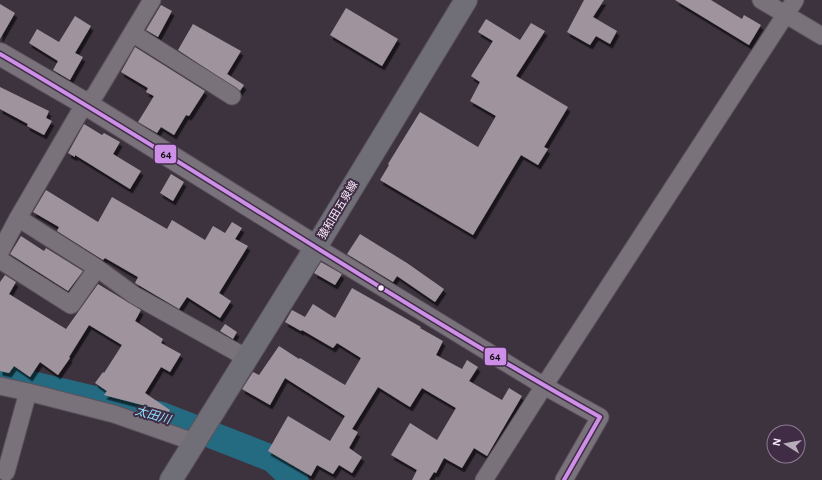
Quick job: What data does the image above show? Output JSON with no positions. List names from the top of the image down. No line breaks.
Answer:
{"streets":{"main road":["猿和田五泉線"]},"water":["太田川"],"lines":["transit line 64"],"north":"left"}
